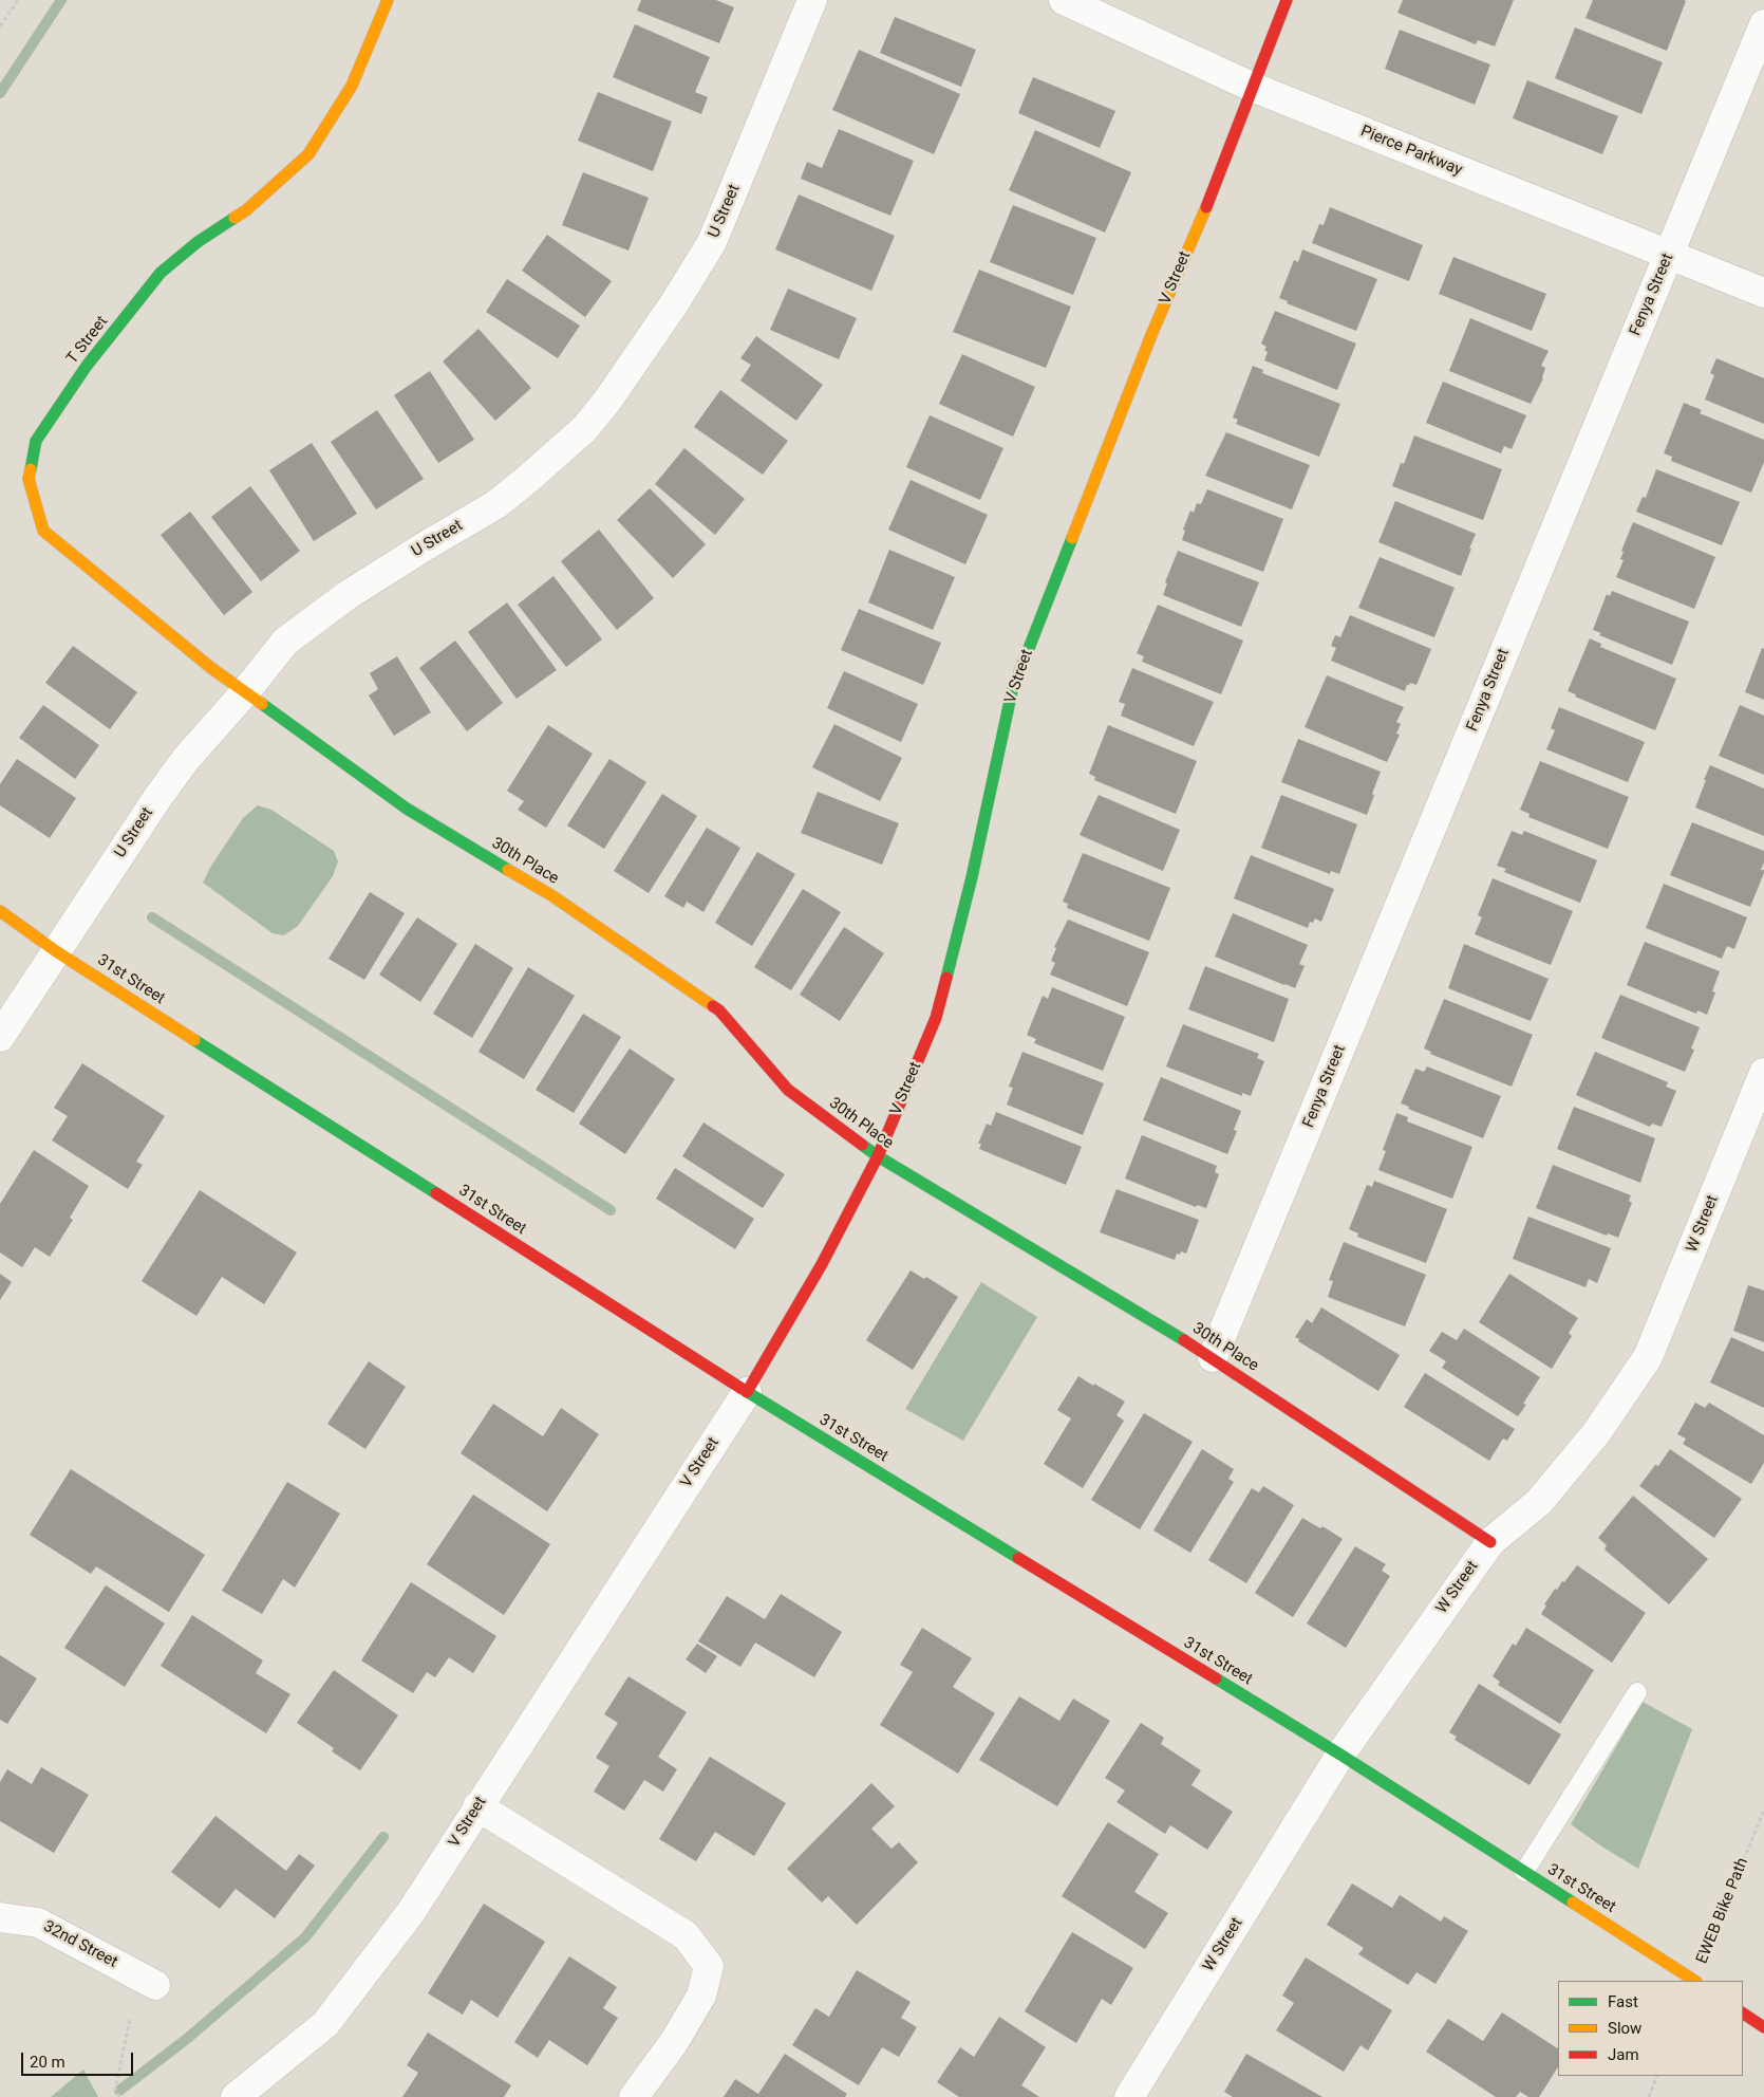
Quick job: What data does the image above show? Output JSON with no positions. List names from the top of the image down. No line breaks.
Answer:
{"streets":{"street":["Pierce Parkway","U Street","V Street","Fenya Street","T Street","30th Place","31st Street","W Street","32nd Street"],"path":["EWEB Bike Path"]},"crossings":[["Pierce Parkway","V Street"],["Pierce Parkway","Fenya Street"],["U Street","T Street"],["U Street","30th Place"],["U Street","31st Street"],["V Street","30th Place"],["V Street","31st Street"],["Fenya Street","30th Place"],["T Street","30th Place"],["30th Place","W Street"],["31st Street","W Street"]],"legend":["Fast","Slow","Jam"],"scale_bar":"20 m"}
